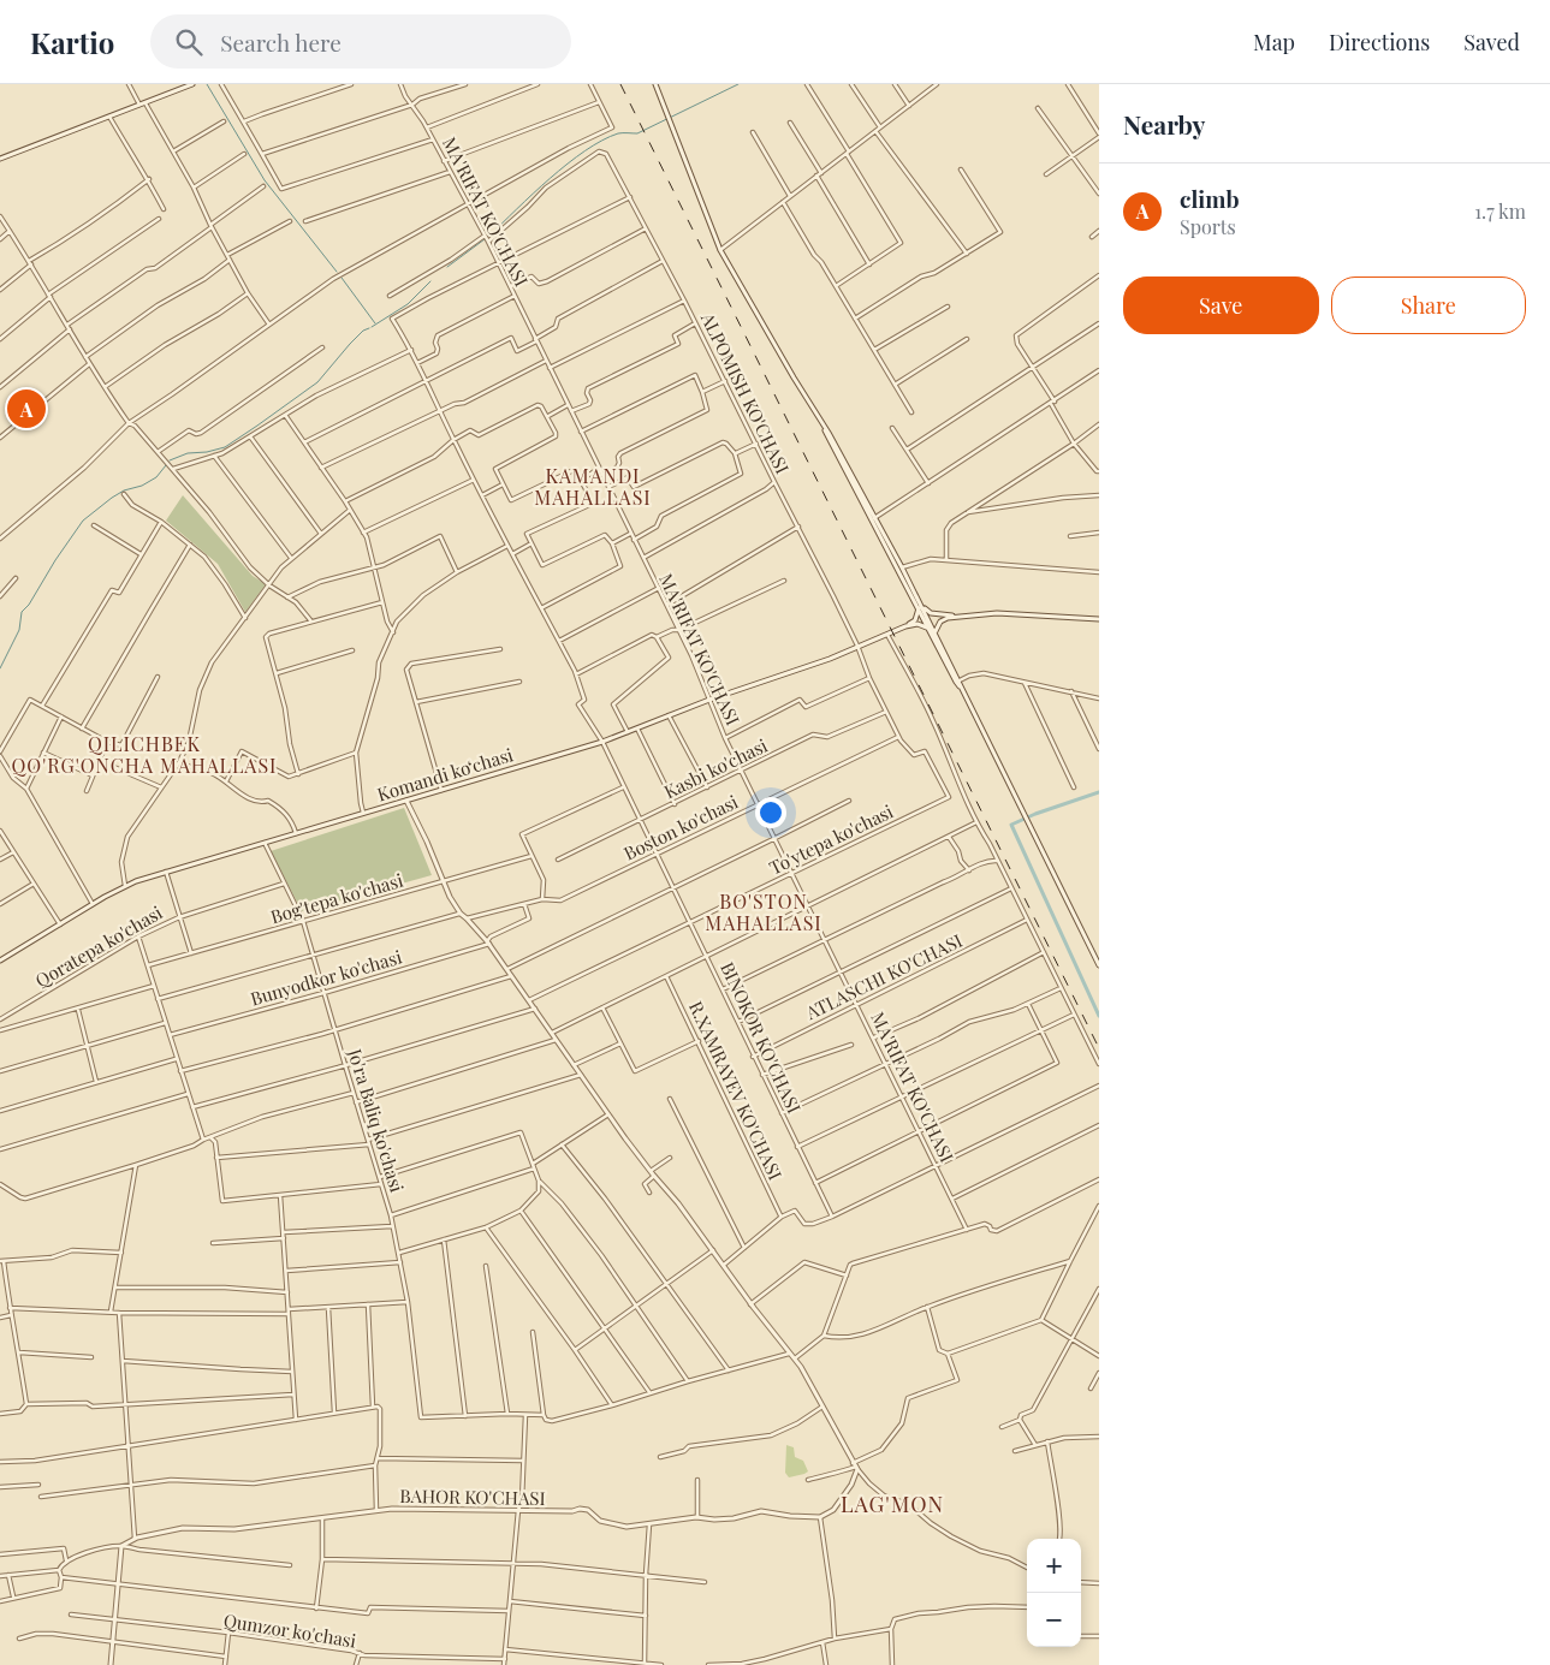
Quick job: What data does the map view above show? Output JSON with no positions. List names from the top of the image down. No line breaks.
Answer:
{"streets":{"main road":["Komandi ko‘chasi","BAHOR KO'CHASI"],"street":["MA'RIFAT KO'CHASI","ALPOMISH KO'CHASI","Kasbi ko'chasi","Boston ko'chasi","To'ytepa ko'chasi","Bog'tepa ko'chasi","Qoratepa ko'chasi","ATLASCHI KO'CHASI","Bunyodkor ko'chasi","BINOKOR KO'CHASI","R.XAMRAYEV KO'CHASI","Jo'ra Baliq ko'chasi","Qumzor ko'chasi"]},"crossings":[["MA'RIFAT KO'CHASI","ALPOMISH KO'CHASI"],["MA'RIFAT KO'CHASI","Kasbi ko'chasi"],["MA'RIFAT KO'CHASI","Komandi ko‘chasi"],["MA'RIFAT KO'CHASI","Boston ko'chasi"],["MA'RIFAT KO'CHASI","To'ytepa ko'chasi"],["MA'RIFAT KO'CHASI","ATLASCHI KO'CHASI"],["ALPOMISH KO'CHASI","Kasbi ko'chasi"],["ALPOMISH KO'CHASI","Komandi ko‘chasi"],["ALPOMISH KO'CHASI","Boston ko'chasi"],["ALPOMISH KO'CHASI","To'ytepa ko'chasi"],["Kasbi ko'chasi","BINOKOR KO'CHASI"],["Komandi ko‘chasi","BINOKOR KO'CHASI"],["Komandi ko‘chasi","Jo'ra Baliq ko'chasi"],["Boston ko'chasi","To'ytepa ko'chasi"],["Boston ko'chasi","Bunyodkor ko'chasi"],["Boston ko'chasi","BINOKOR KO'CHASI"],["To'ytepa ko'chasi","BINOKOR KO'CHASI"],["Bog'tepa ko'chasi","Jo'ra Baliq ko'chasi"],["Qoratepa ko'chasi","Jo'ra Baliq ko'chasi"],["ATLASCHI KO'CHASI","BINOKOR KO'CHASI"],["Bunyodkor ko'chasi","Jo'ra Baliq ko'chasi"]],"districts":["KAMANDI MAHALLASI","QILICHBEK QO'RG'ONCHA MAHALLASI","BO'STON MAHALLASI","LAG'MON"],"page":{"header":"Kartio","search":"Search here","nav":["Map","Directions","Saved"],"heading":"Nearby","list":[{"mark":"A","name":"climb","note":"Sports","value":"1.7 km"}],"buttons":["Save","Share"],"pins":"A","map_buttons":["+","−"]}}
